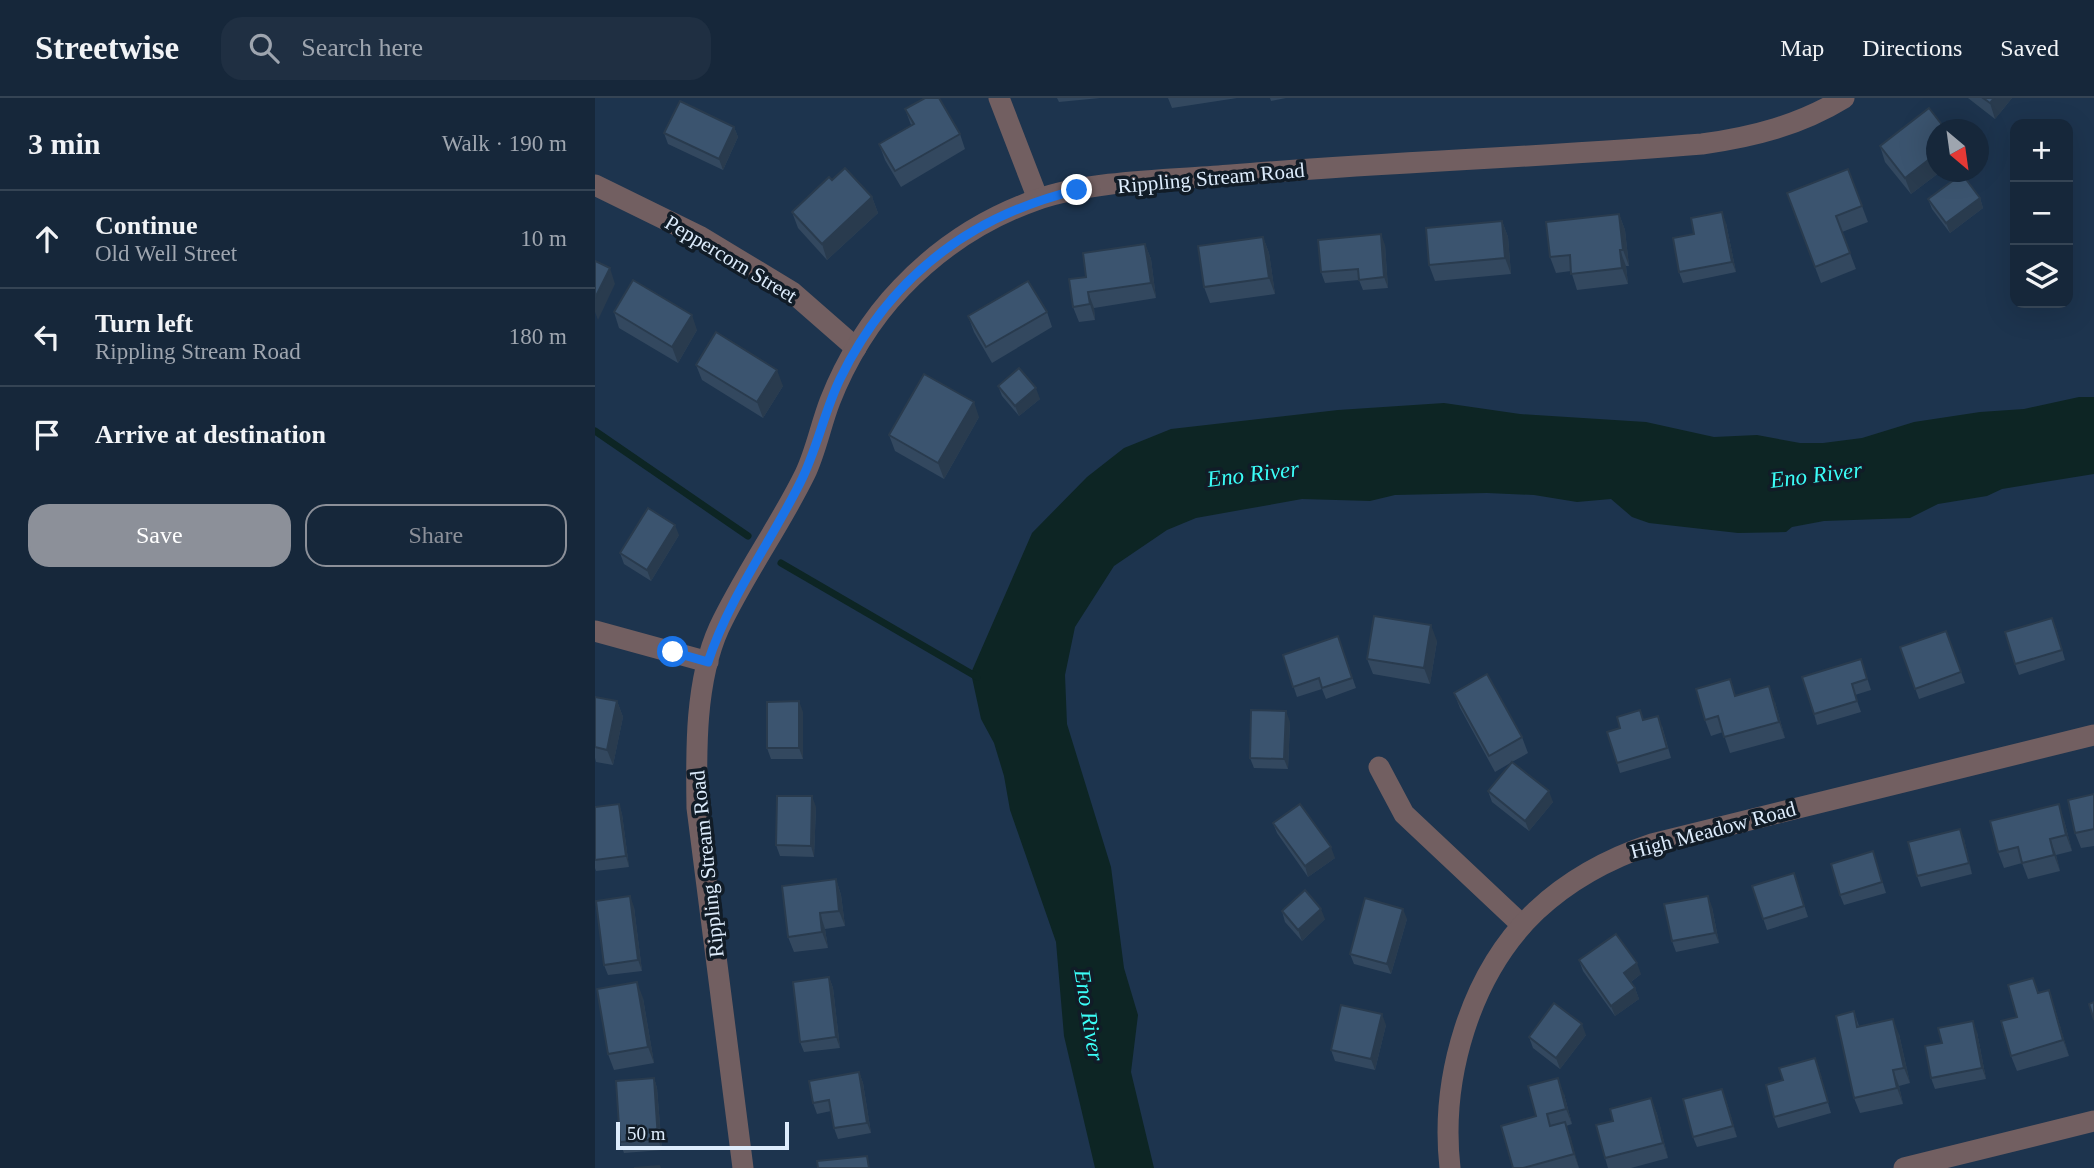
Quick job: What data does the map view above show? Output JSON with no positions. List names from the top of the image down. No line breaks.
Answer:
{"streets":{"street":["Rippling Stream Road","Peppercorn Street","High Meadow Road"]},"crossings":[["Rippling Stream Road","Peppercorn Street"]],"water":["Eno River"],"scale_bar":"50 m","north":"bottom right","page":{"header":"Streetwise","search":"Search here","nav":["Map","Directions","Saved"],"heading":["3 min","Walk · 190 m"],"map_buttons":["+","−"],"list":[["Continue","Old Well Street","10 m"],["Turn left","Rippling Stream Road","180 m"],"Arrive at destination"],"buttons":["Save","Share"],"scale":"50 m"}}
